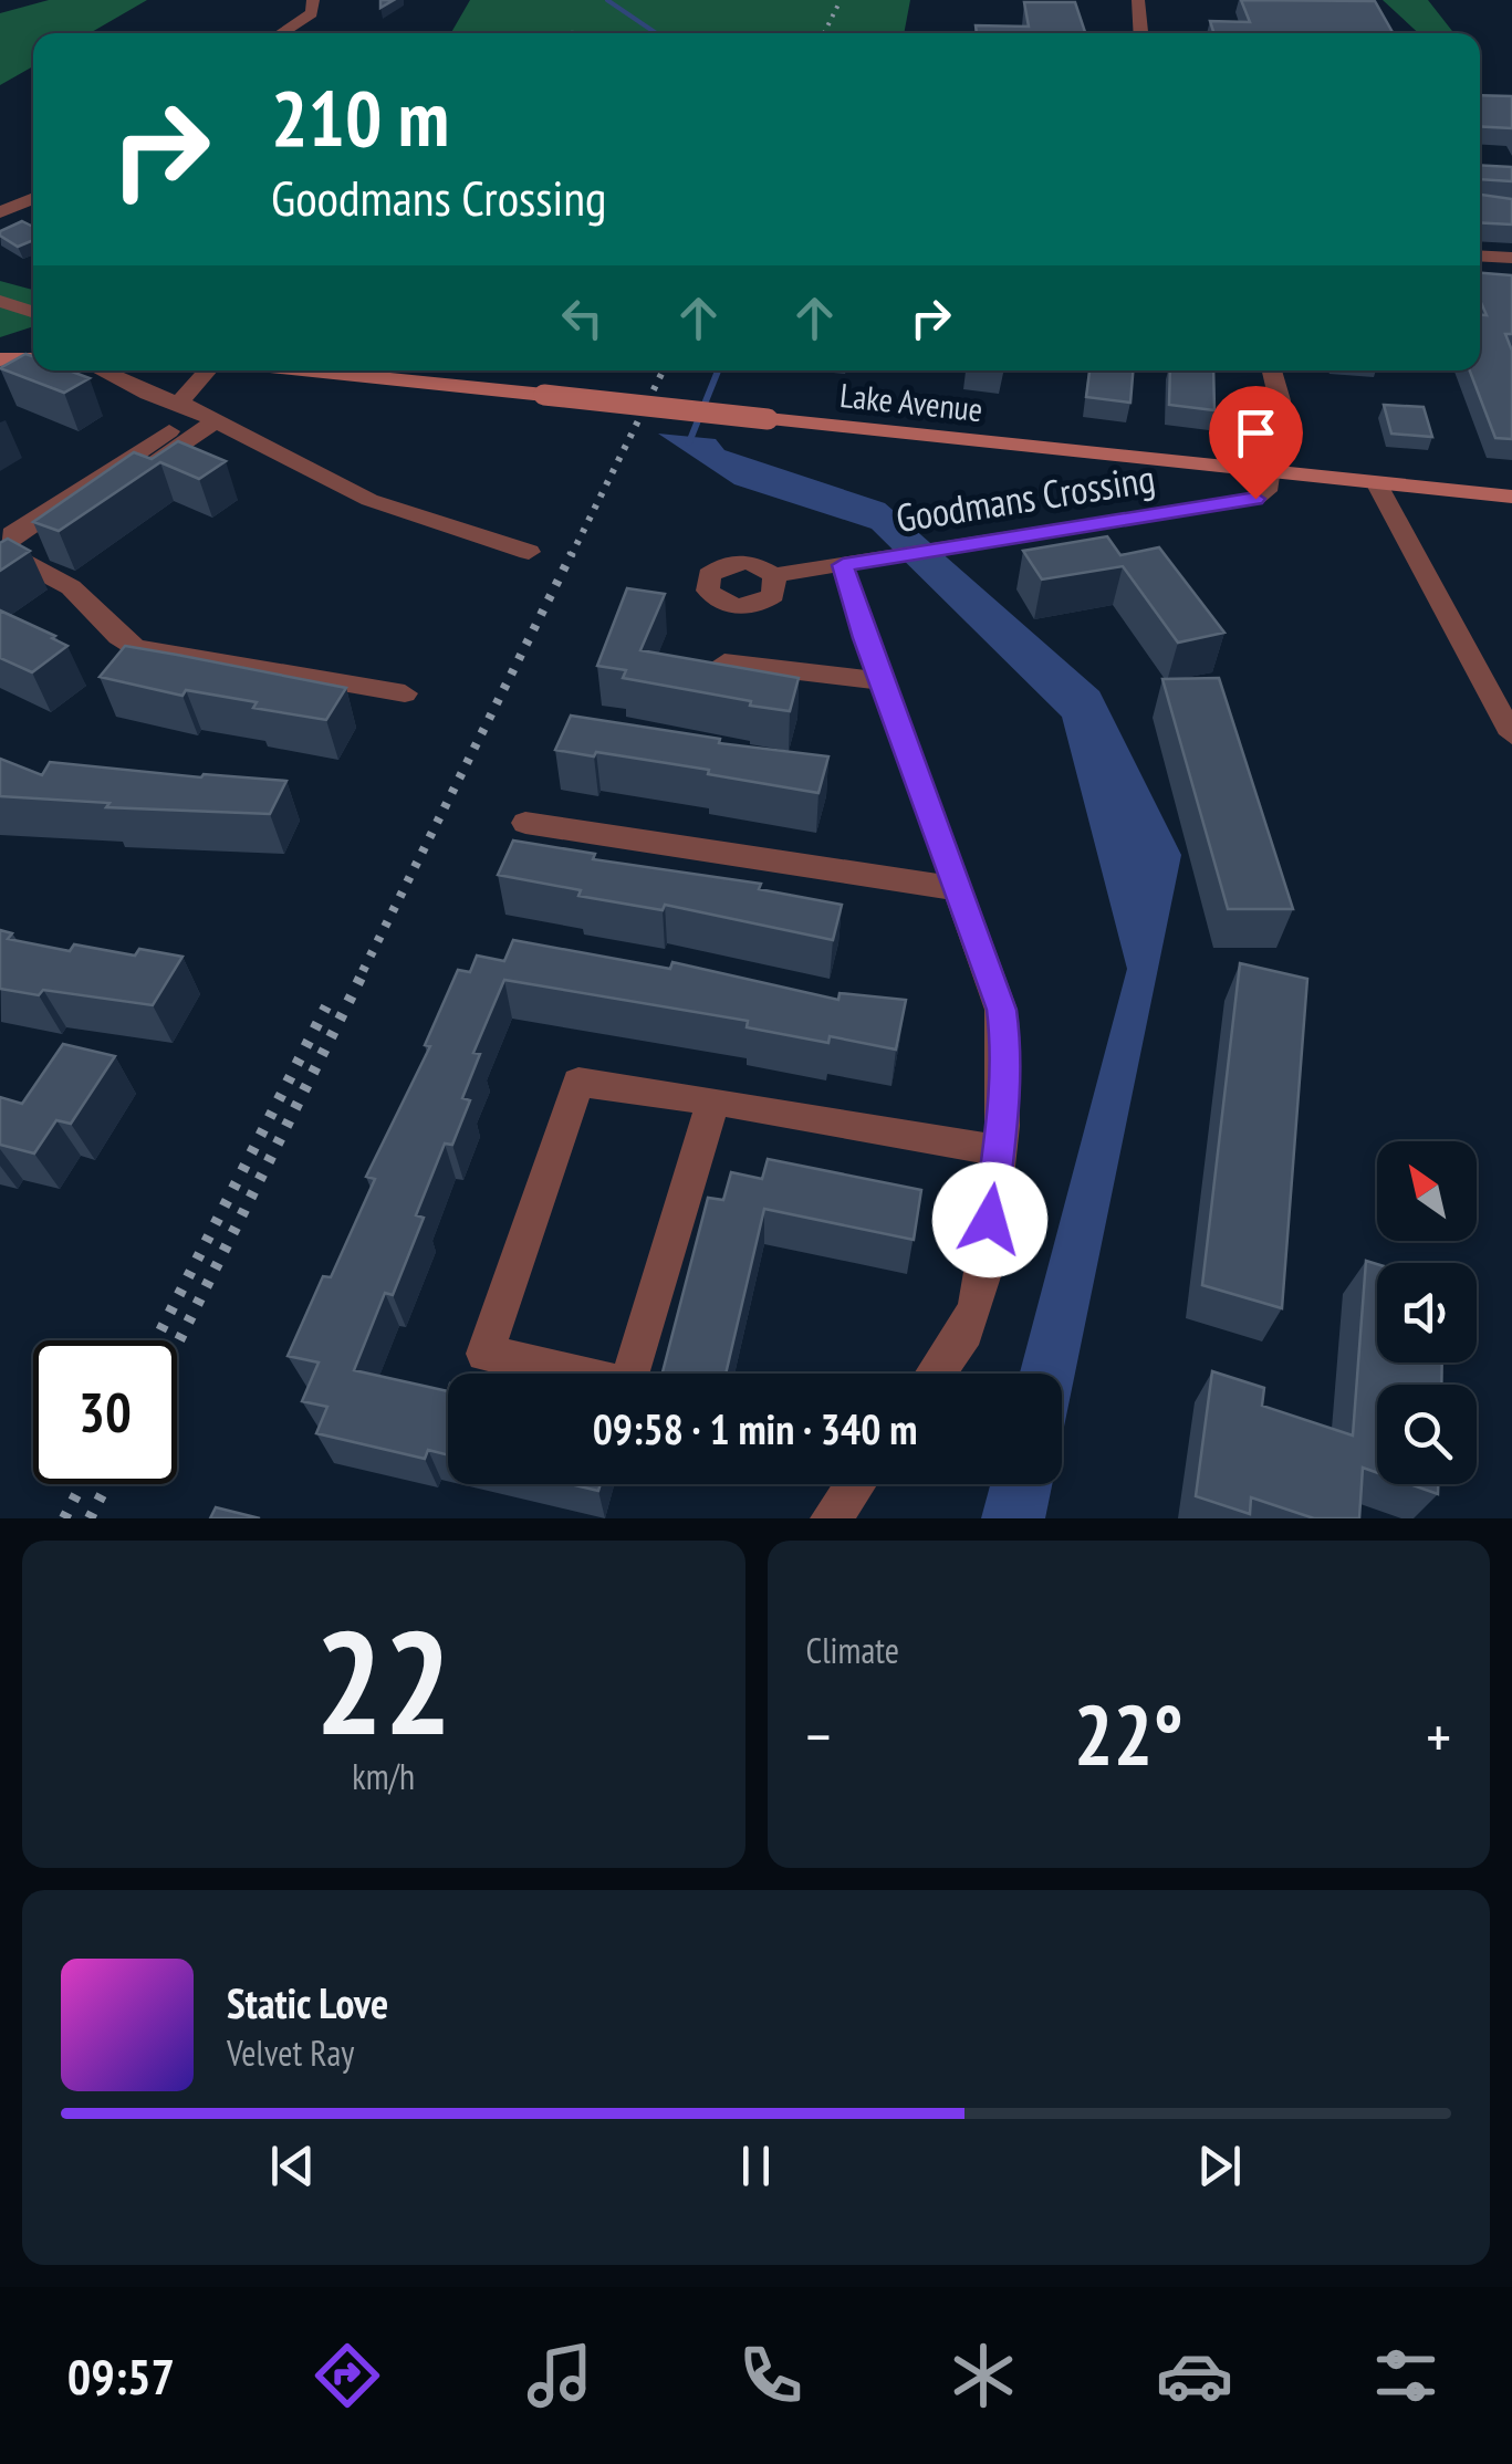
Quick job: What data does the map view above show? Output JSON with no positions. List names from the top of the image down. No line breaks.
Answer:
{"streets":{"main road":["Lake Avenue"],"street":["Goodmans Crossing"]},"crossings":[["Lake Avenue","Goodmans Crossing"]],"north":"top left","page":{"turn":["210 m","Goodmans Crossing"],"limit":"30","trip":"09:58 · 1 min · 340 m","tile":[["22","km/h"],"Climate"],"heat":["−","22°","+"],"song":["Static Love","Velvet Ray"],"tabs":"09:57"}}
